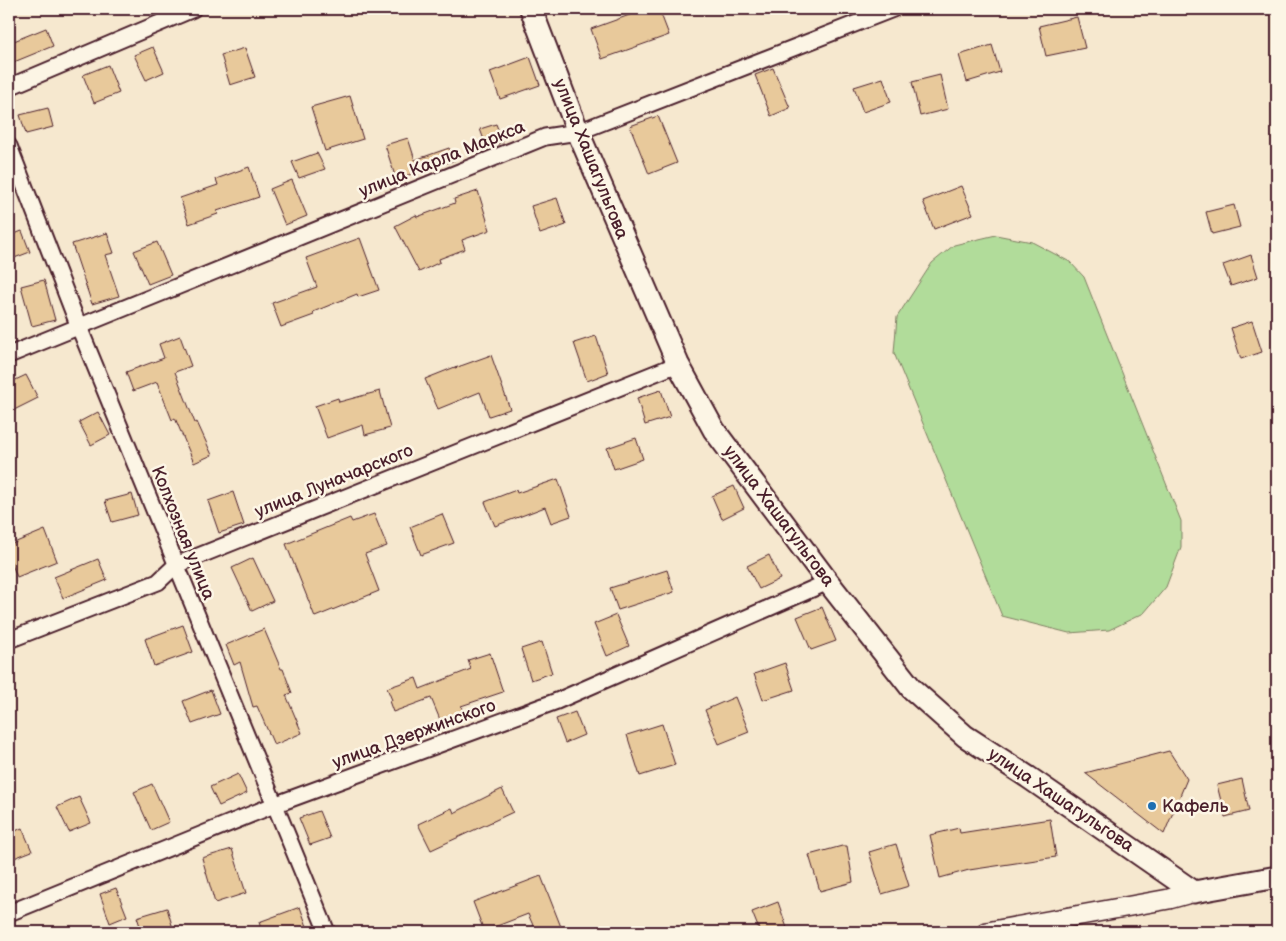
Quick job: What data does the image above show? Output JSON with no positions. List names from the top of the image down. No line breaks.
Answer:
{"streets":{"main road":["улица Хашагульгова"],"street":["улица Карла Маркса","улица Луначарского","Колхозная улица","улица Дзержинского"]},"crossings":[["улица Карла Маркса","улица Хашагульгова"],["улица Карла Маркса","Колхозная улица"],["улица Хашагульгова","улица Луначарского"],["улица Хашагульгова","улица Дзержинского"],["улица Луначарского","Колхозная улица"],["Колхозная улица","улица Дзержинского"]],"places":["Кафель"]}
